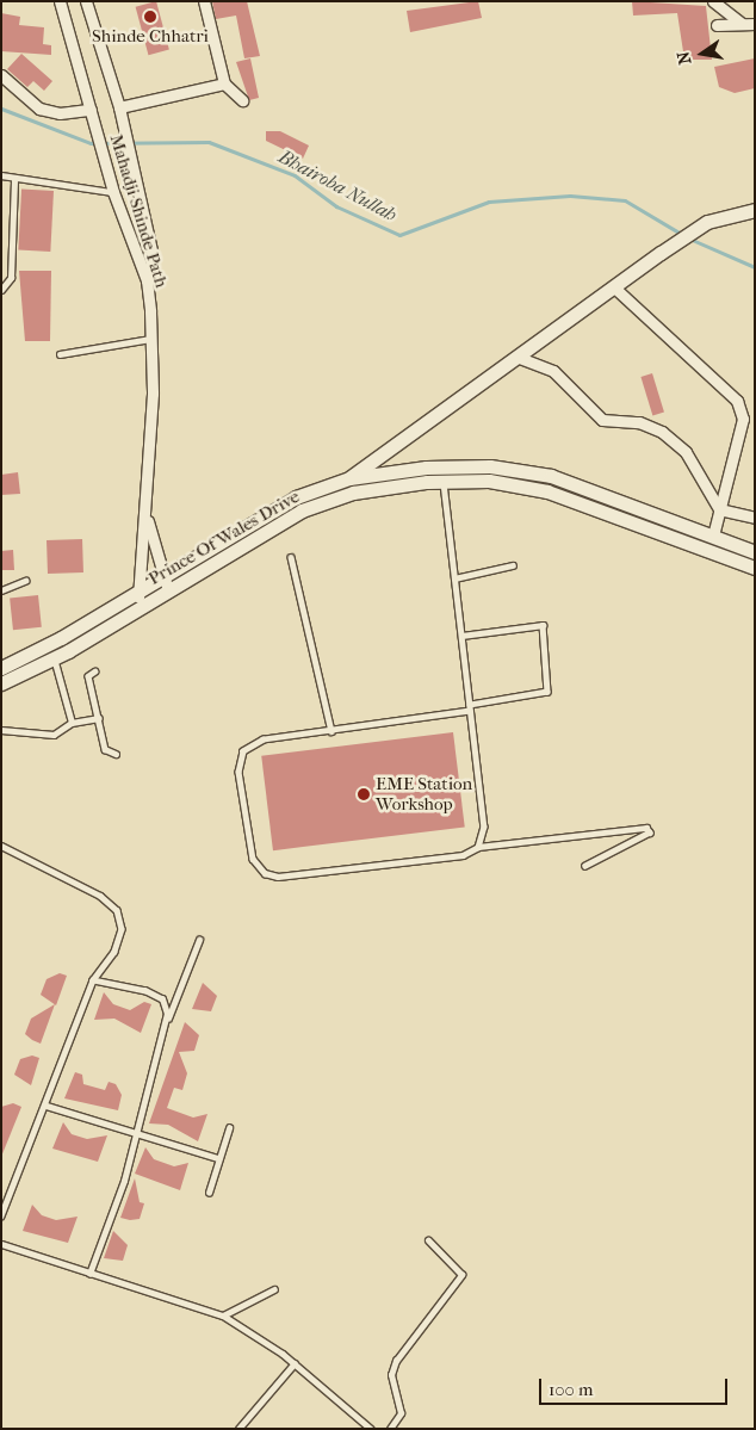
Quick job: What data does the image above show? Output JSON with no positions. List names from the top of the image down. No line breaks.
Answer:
{"streets":{"street":["Mahadji Shinde Path","Prince Of Wales Drive"]},"crossings":[["Mahadji Shinde Path","Prince Of Wales Drive"]],"water":["Bhairoba Nullah"],"places":["Shinde Chhatri","EME Station Workshop"],"scale_bar":"100 m","north":"left"}
